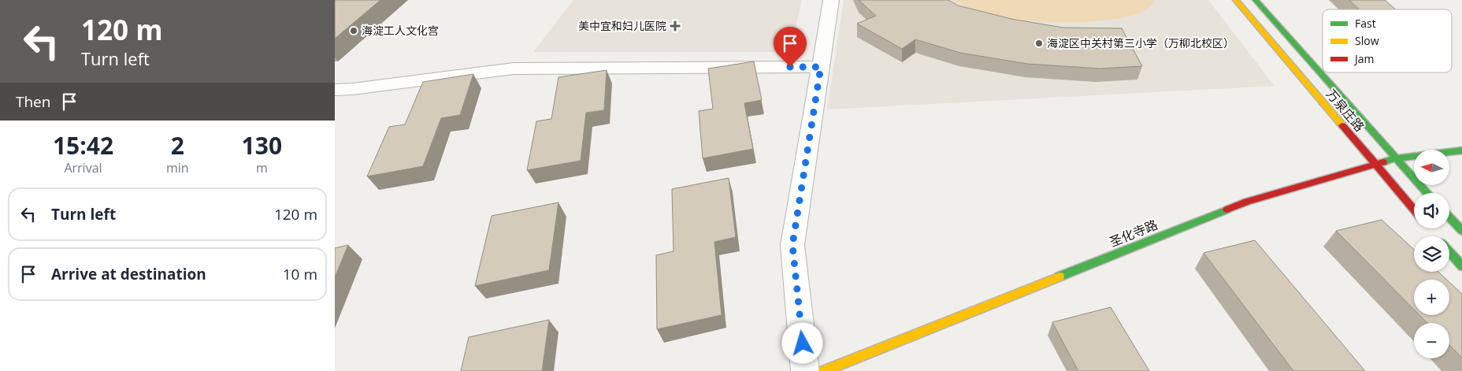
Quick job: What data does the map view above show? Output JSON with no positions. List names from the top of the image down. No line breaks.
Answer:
{"streets":{"street":["万泉庄路","圣化寺路"]},"crossings":[["万泉庄路","圣化寺路"]],"places":{"health":["美中宜和妇儿医院"],"other":["海淀工人文化宫","海淀区中关村第三小学（万柳北校区）"]},"legend":["Fast","Slow","Jam"],"north":"left","page":{"turn":["120 m","Turn left"],"then":"Then","eta":["15:42","Arrival","2","min","130","m"],"map_buttons":["+","−"],"list":[{"name":"Turn left","value":"120 m"},{"name":"Arrive at destination","value":"10 m"}]}}
